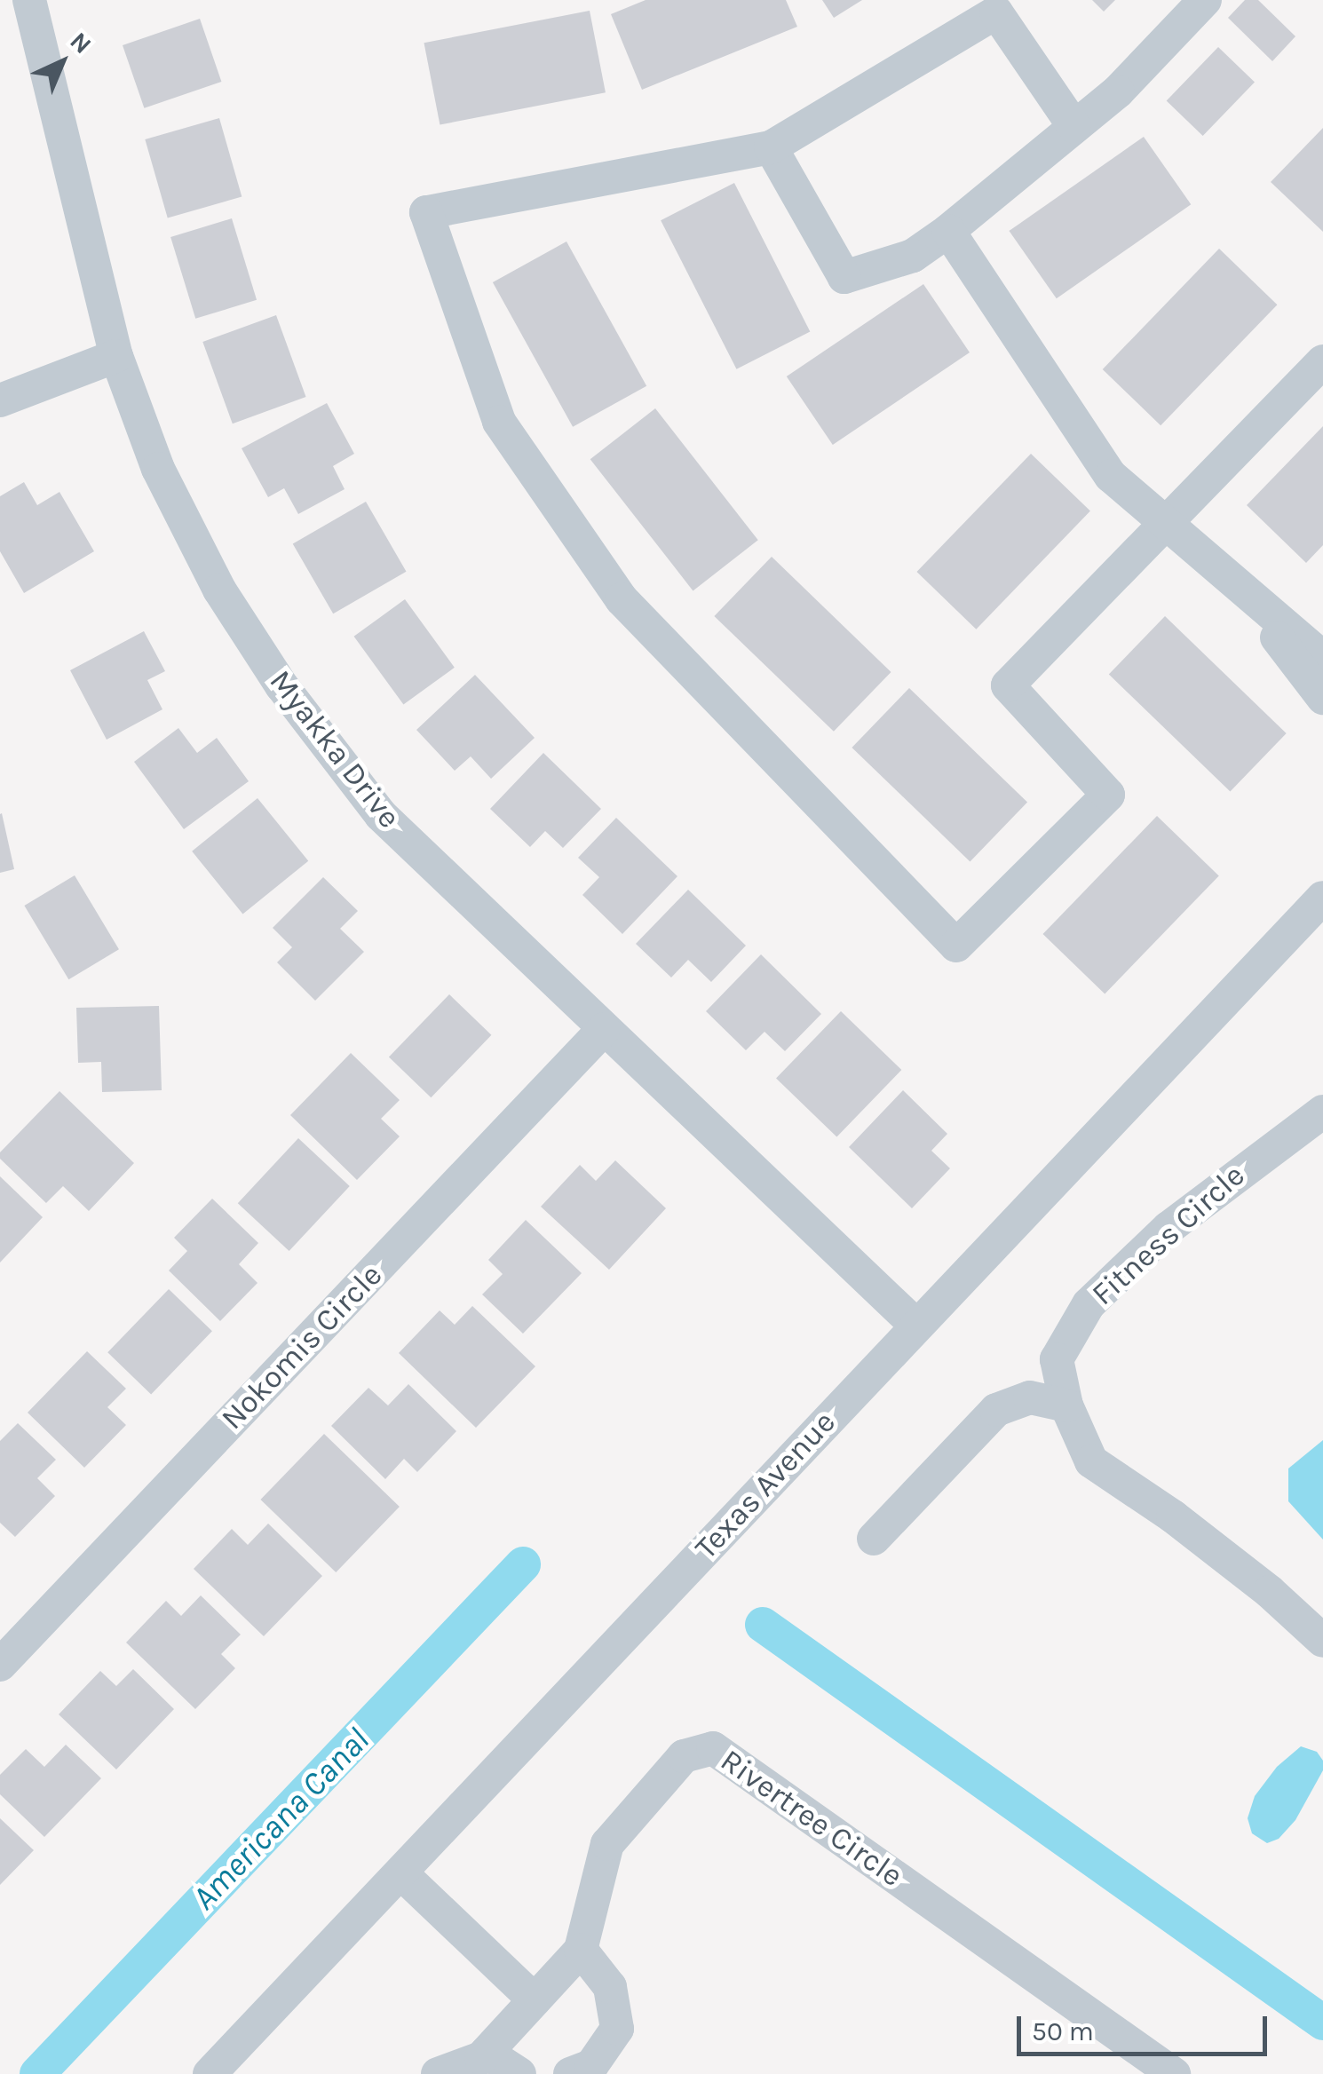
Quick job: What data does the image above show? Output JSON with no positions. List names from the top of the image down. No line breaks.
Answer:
{"streets":{"street":["Myakka Drive","Fitness Circle","Nokomis Circle","Texas Avenue","Rivertree Circle"]},"crossings":[["Myakka Drive","Nokomis Circle"],["Myakka Drive","Texas Avenue"]],"water":["Americana Canal"],"scale_bar":"50 m","north":"top right"}
